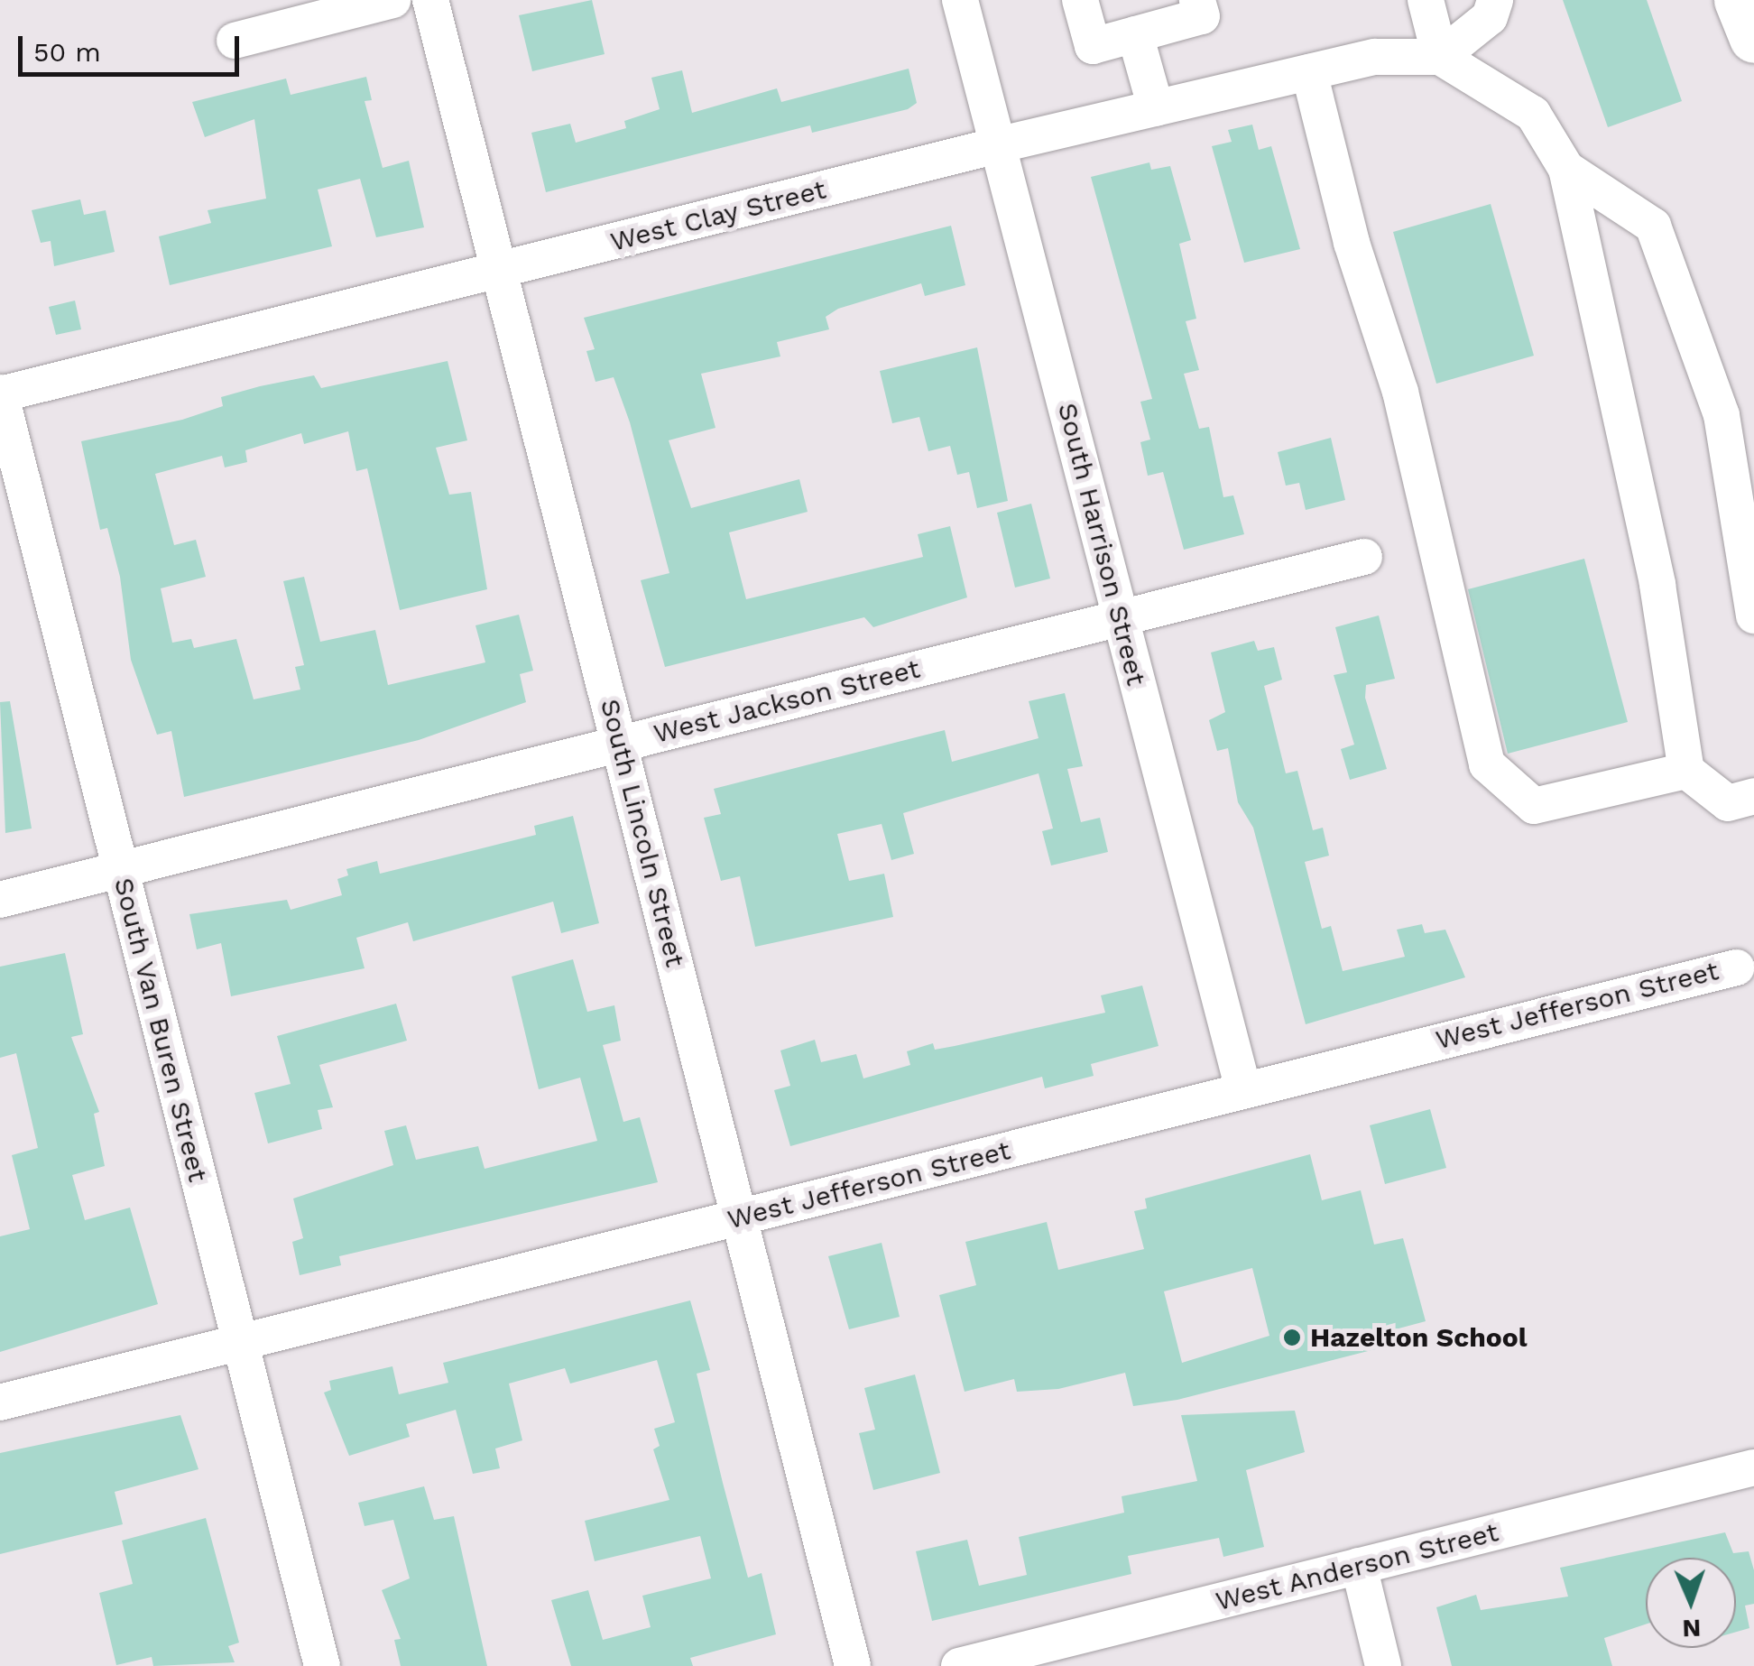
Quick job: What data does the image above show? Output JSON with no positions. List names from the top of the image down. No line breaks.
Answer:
{"streets":{"street":["West Clay Street","South Harrison Street","West Jackson Street","South Lincoln Street","West Jefferson Street","South Van Buren Street","West Anderson Street"]},"crossings":[["West Clay Street","South Harrison Street"],["West Clay Street","South Lincoln Street"],["West Clay Street","South Van Buren Street"],["South Harrison Street","West Jackson Street"],["South Harrison Street","West Jefferson Street"],["West Jackson Street","South Lincoln Street"],["West Jackson Street","South Van Buren Street"],["South Lincoln Street","West Jefferson Street"],["West Jefferson Street","South Van Buren Street"]],"places":["Hazelton School"],"scale_bar":"50 m","north":"bottom"}
